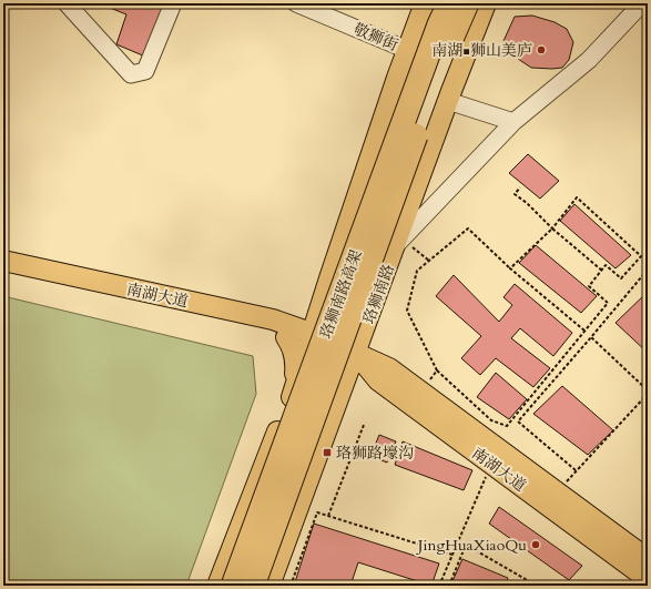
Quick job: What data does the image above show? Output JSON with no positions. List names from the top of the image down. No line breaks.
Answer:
{"streets":{"highway":["珞狮南路高架"],"main road":["珞狮南路","南湖大道"],"street":["敬狮街"]},"crossings":[["珞狮南路","南湖大道"]],"places":{"other":["南湖▪狮山美庐","JingHuaXiaoQu"],"transit":["珞狮路壕沟"]}}
